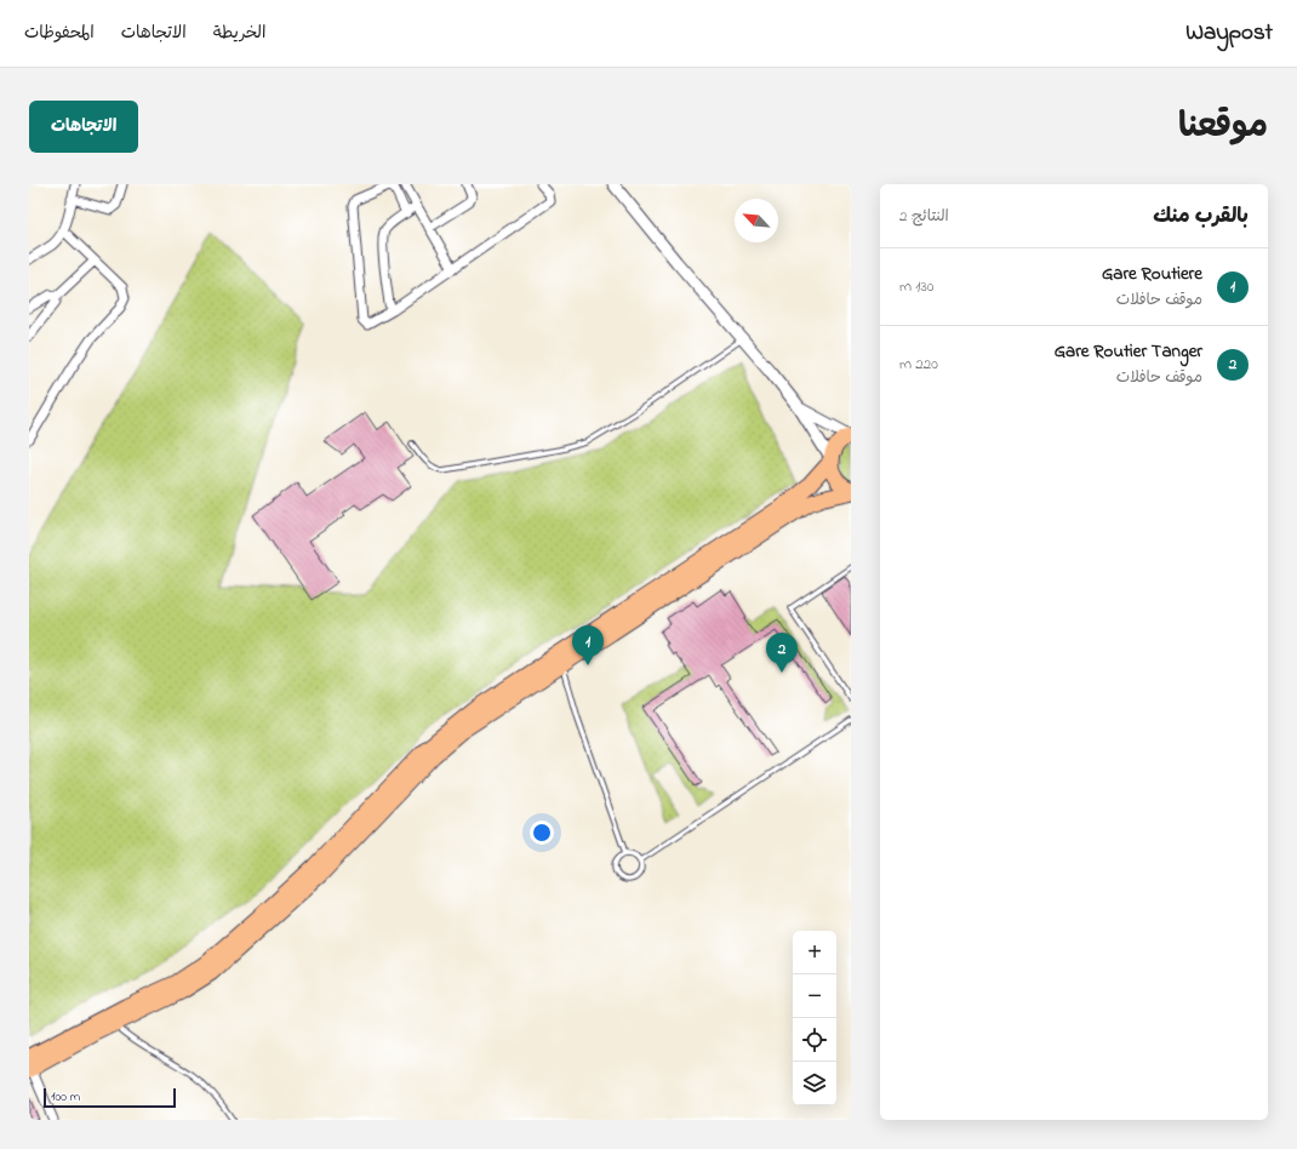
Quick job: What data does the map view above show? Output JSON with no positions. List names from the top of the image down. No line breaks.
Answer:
{"scale_bar":"100 m","north":"top left","page":{"header":"Waypost","nav":["الخريطة","الاتجاهات","المحفوظات"],"title":"موقعنا","buttons":"الاتجاهات","heading":["بالقرب منك","النتائج: 2"],"list":[{"mark":"1","name":"Gare Routiere","note":"موقف حافلات","value":"130 m"},{"mark":"2","name":"Gare Routier Tanger","note":"موقف حافلات","value":"220 m"}],"pins":["1","2"],"map_buttons":["+","−"],"scale":"100 m"}}
